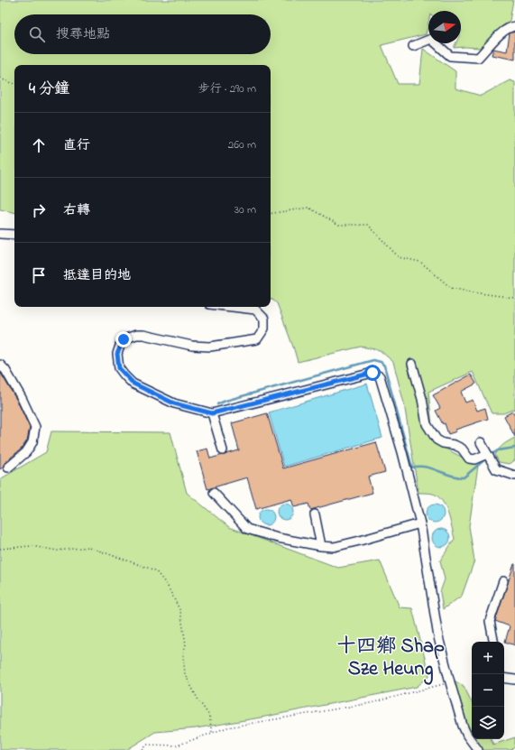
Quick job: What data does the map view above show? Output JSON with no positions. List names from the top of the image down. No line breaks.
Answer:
{"districts":["十四鄉 Shap Sze Heung"],"north":"right","page":{"search":"搜尋地點","heading":["4 分鐘","步行 · 290 m"],"list":[["直行","260 m"],["右轉","30 m"],"抵達目的地"],"map_buttons":["+","−"]}}
